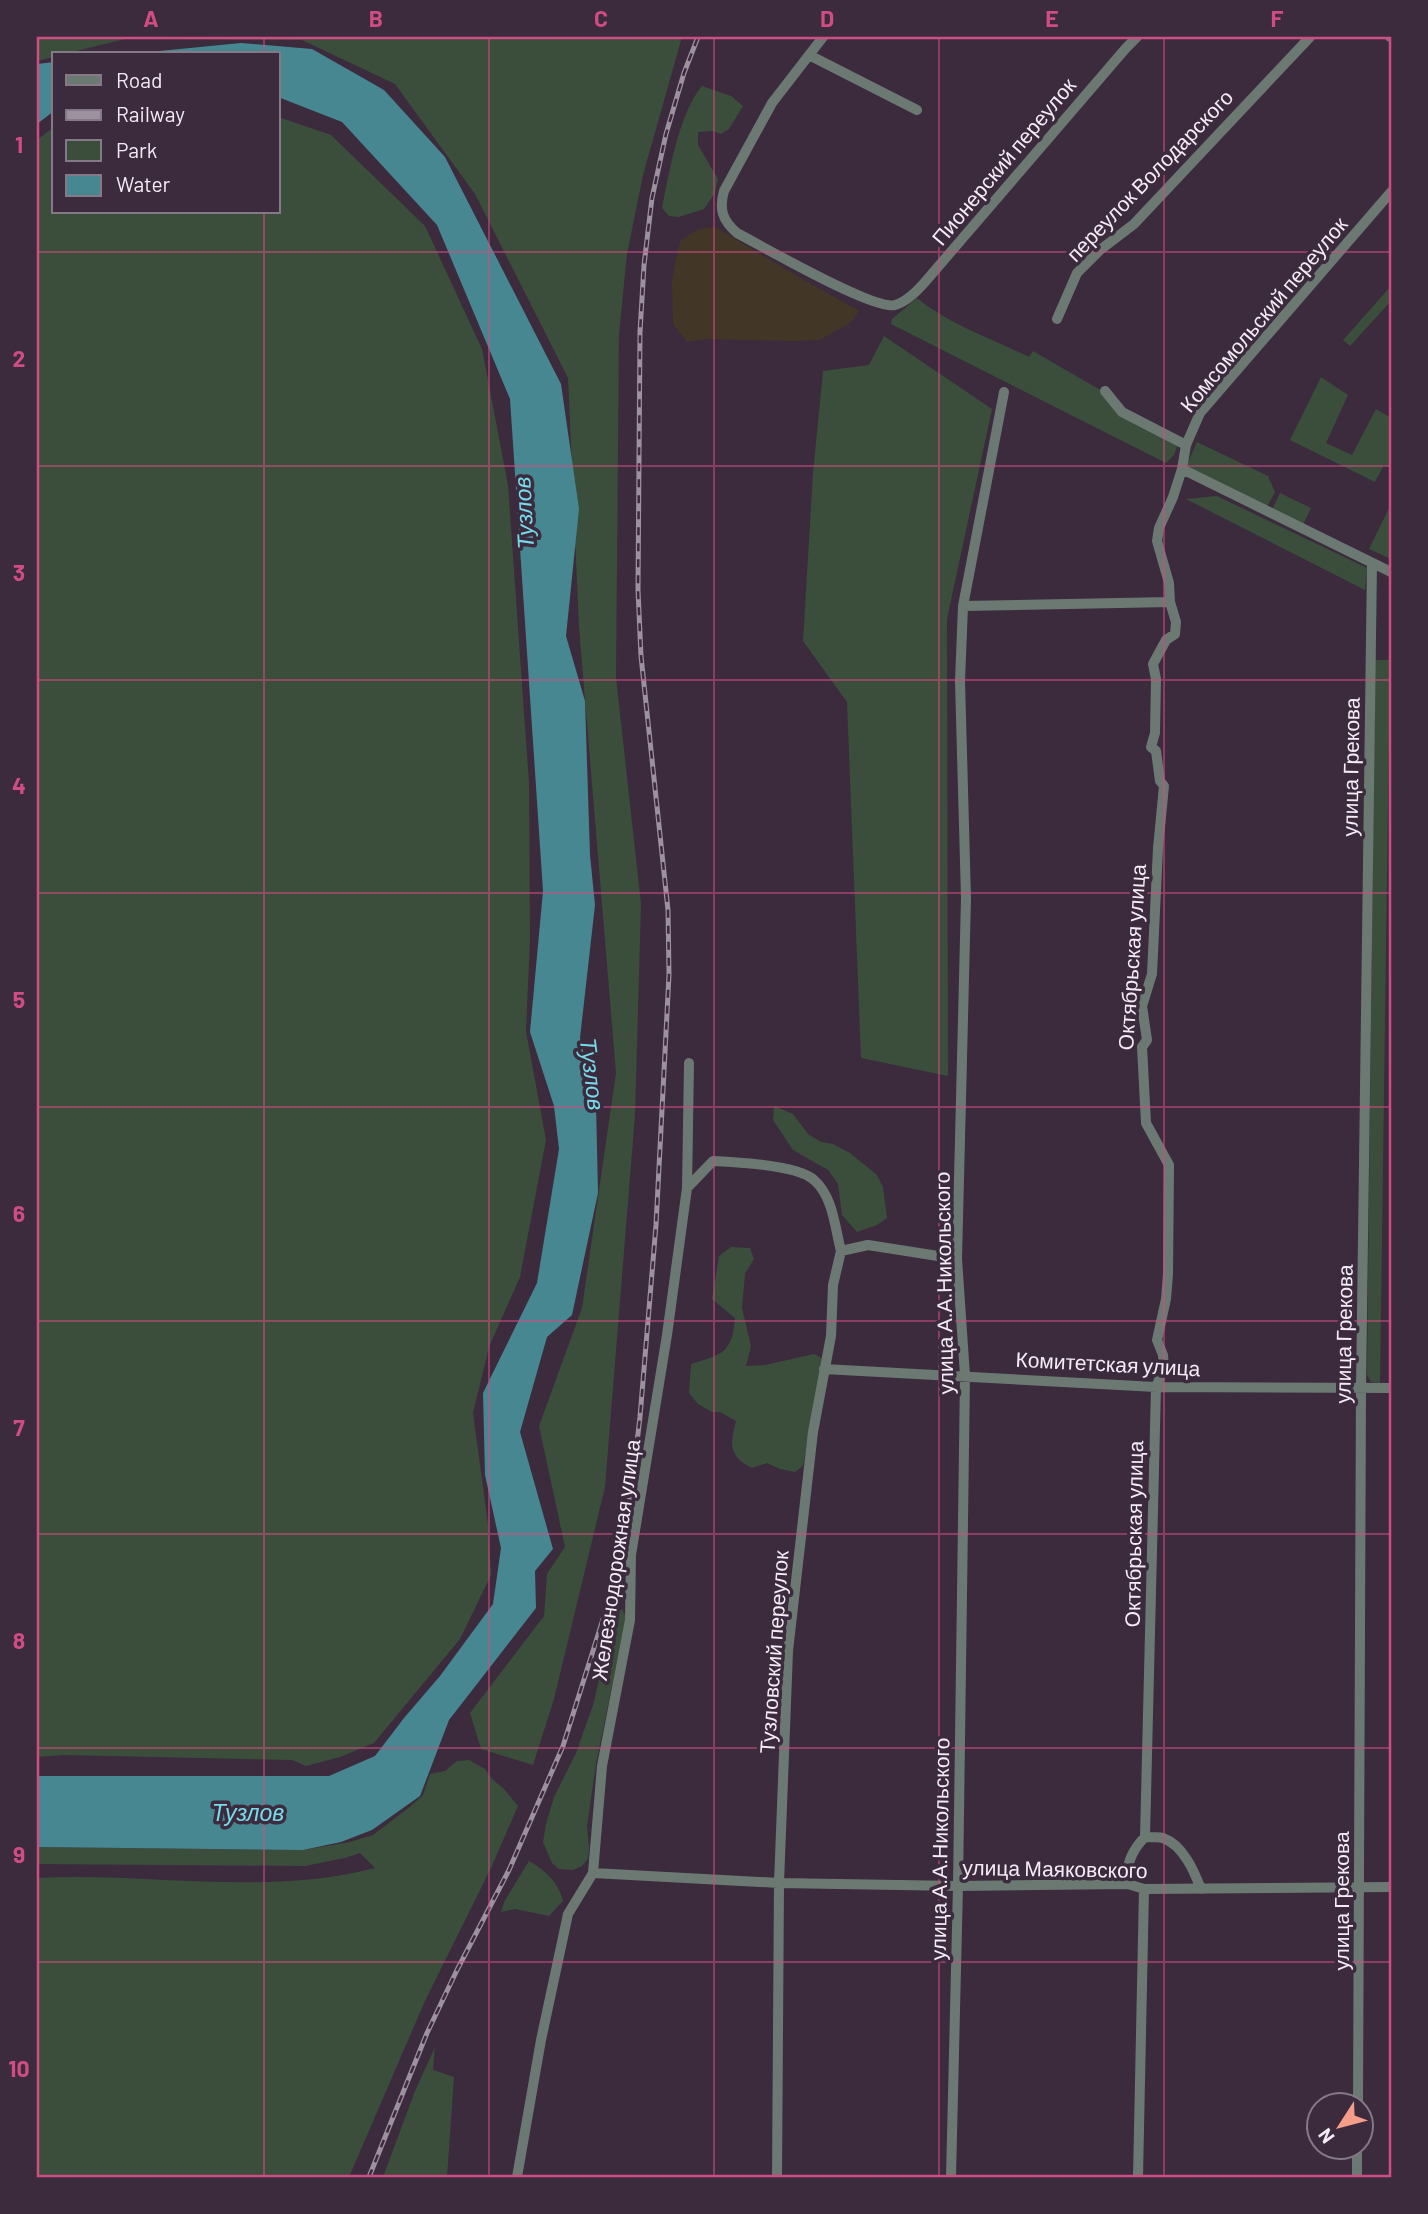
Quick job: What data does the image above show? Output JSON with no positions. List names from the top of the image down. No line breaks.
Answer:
{"streets":{"street":["Пионерский переулок","переулок Володарского","Комсомольский переулок","улица Грекова","Октябрьская улица","улица А.А.Никольского","Комитетская улица","Железнодорожная улица","Тузловский переулок","улица Маяковского"]},"crossings":[["Комсомольский переулок","Октябрьская улица"],["улица Грекова","Комитетская улица"],["улица Грекова","улица Маяковского"],["Октябрьская улица","Комитетская улица"],["улица А.А.Никольского","Комитетская улица"],["улица А.А.Никольского","улица Маяковского"],["Комитетская улица","Тузловский переулок"],["Железнодорожная улица","улица Маяковского"],["Тузловский переулок","улица Маяковского"]],"water":["Тузлов"],"legend":["Road","Railway","Park","Water"],"north":"bottom left","grid":{"columns":["A","B","C","D","E","F"],"rows":["1","2","3","4","5","6","7","8","9","10"]}}
